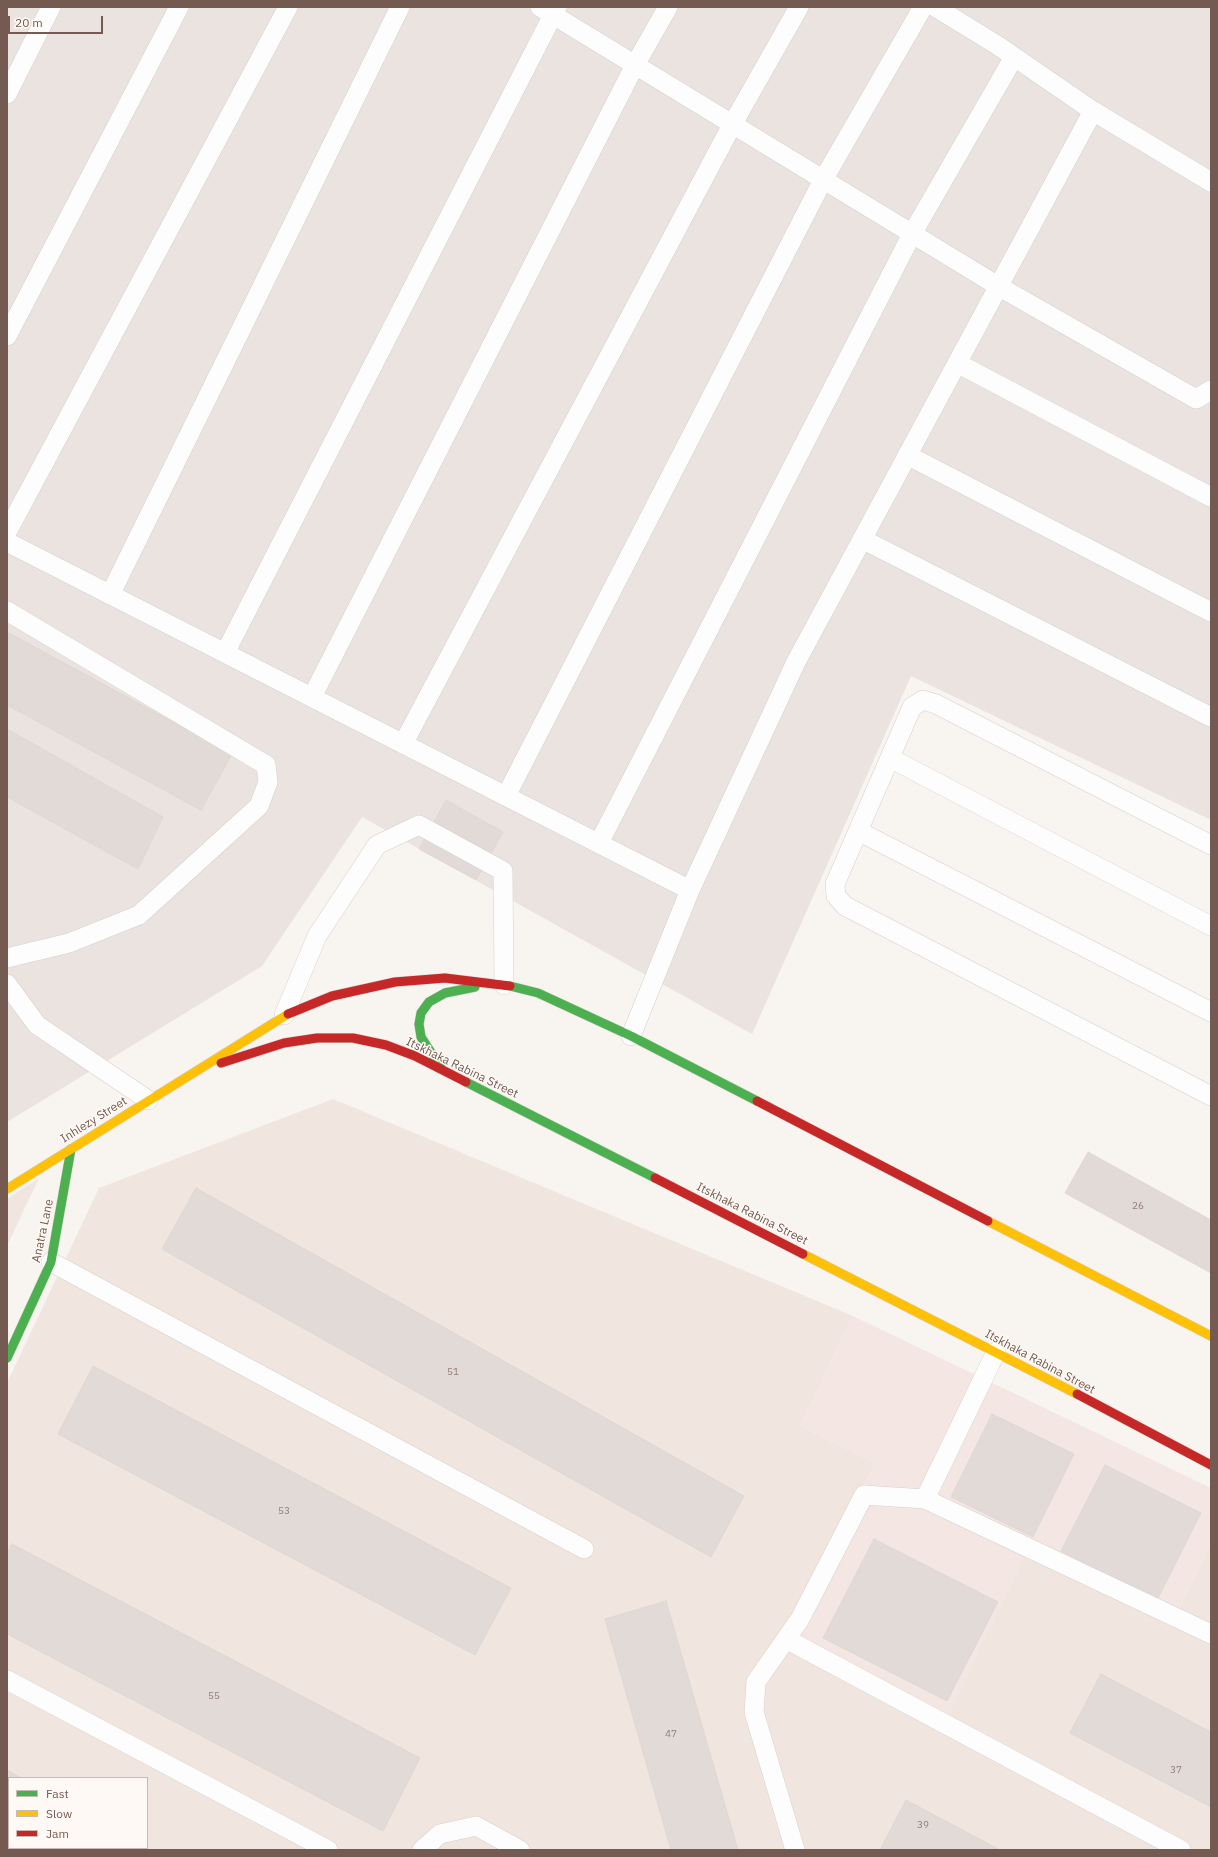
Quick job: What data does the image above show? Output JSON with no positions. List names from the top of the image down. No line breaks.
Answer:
{"streets":{"main road":["Itskhaka Rabina Street","Inhlezy Street","Anatra Lane"]},"crossings":[["Itskhaka Rabina Street","Inhlezy Street"],["Inhlezy Street","Anatra Lane"]],"house_numbers":["26","51","53","55","47","37","39"],"legend":["Fast","Slow","Jam"],"scale_bar":"20 m"}
